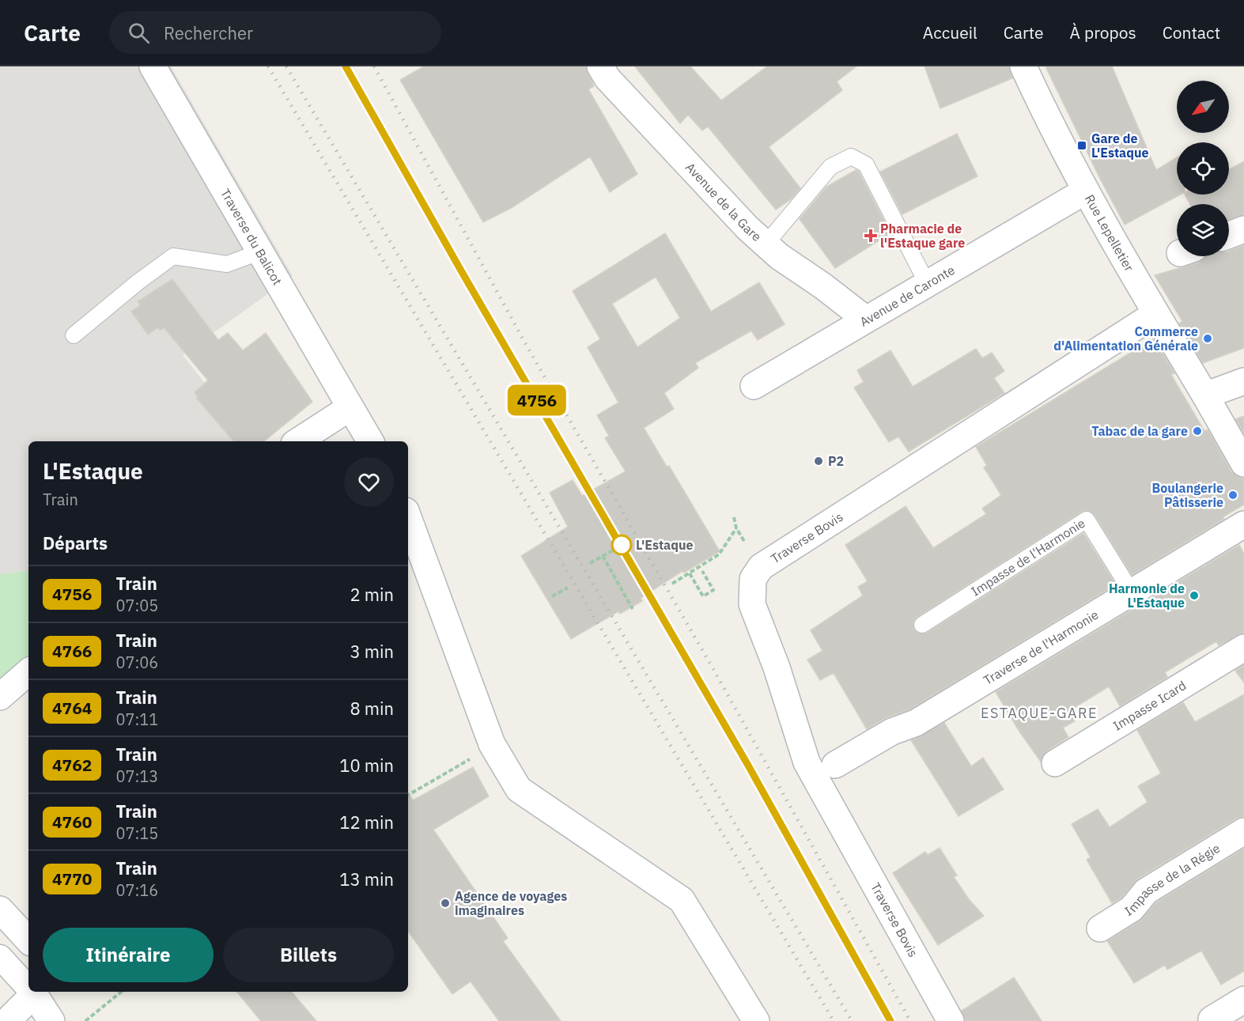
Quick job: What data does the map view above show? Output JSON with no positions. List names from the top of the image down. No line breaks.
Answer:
{"streets":{"street":["Avenue de la Gare","Rue Lepelletier","Traverse du Balicot","Avenue de Caronte","Traverse Bovis","Traverse de l'Harmonie","Impasse Icard","Impasse de la Régie"],"lane":["Impasse de l'Harmonie"]},"crossings":[["Avenue de la Gare","Avenue de Caronte"],["Rue Lepelletier","Avenue de Caronte"],["Rue Lepelletier","Traverse Bovis"],["Impasse de l'Harmonie","Traverse de l'Harmonie"]],"districts":["ESTAQUE-GARE"],"places":{"transit":["Gare de L'Estaque"],"health":["Pharmacie de l'Estaque gare"],"other":["Commerce d'Alimentation Générale","Tabac de la gare","P2","Boulangerie Pâtisserie","L'Estaque","Harmonie de L'Estaque","Agence de voyages imaginaires"]},"north":"bottom left","page":{"header":"Carte","search":"Rechercher","nav":["Accueil","Carte","À propos","Contact"],"on_map":"4756","heading":[["L'Estaque","Train"],"Départs"],"list":[{"mark":"4756","name":"Train","note":"07:05","value":"2 min"},{"mark":"4766","name":"Train","note":"07:06","value":"3 min"},{"mark":"4764","name":"Train","note":"07:11","value":"8 min"},{"mark":"4762","name":"Train","note":"07:13","value":"10 min"},{"mark":"4760","name":"Train","note":"07:15","value":"12 min"},{"mark":"4770","name":"Train","note":"07:16","value":"13 min"}],"buttons":["Itinéraire","Billets"]}}
